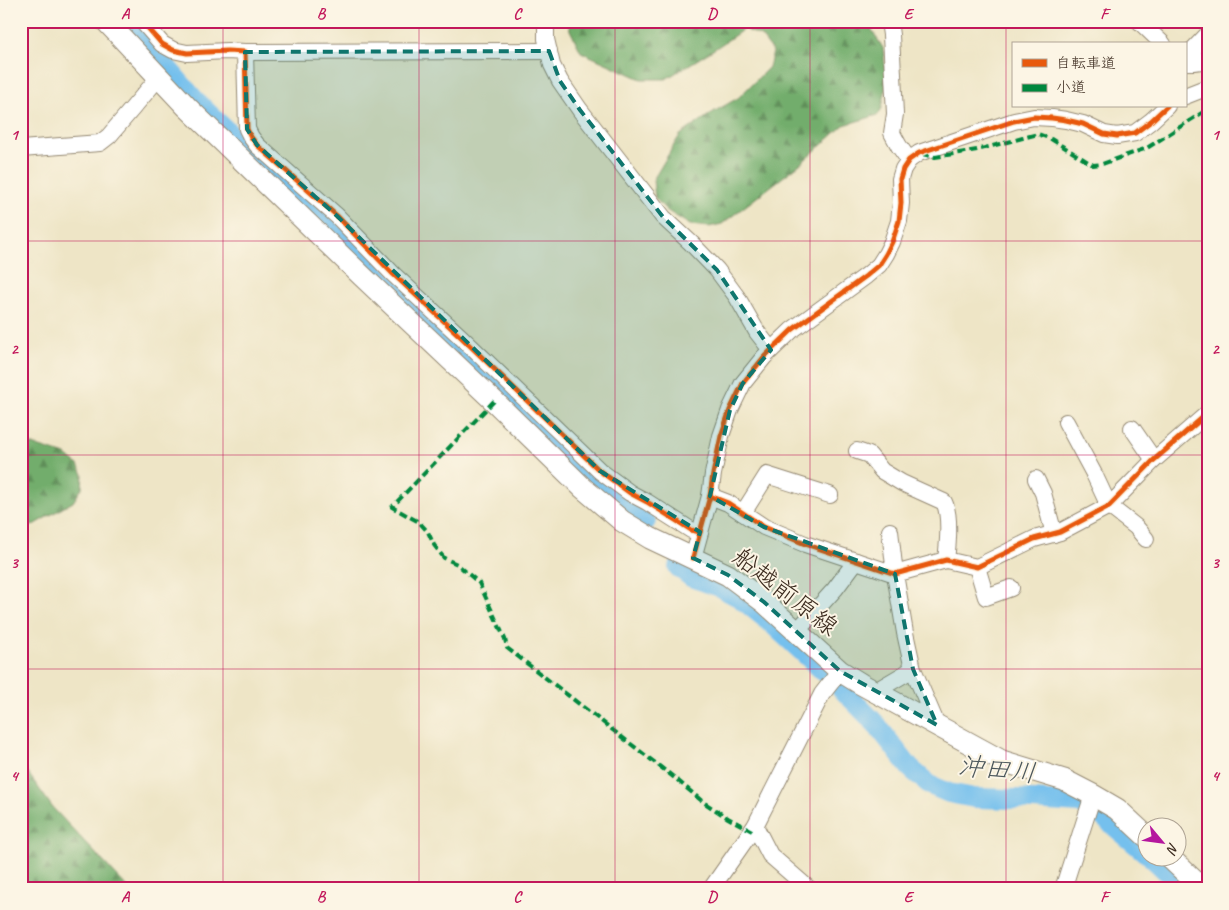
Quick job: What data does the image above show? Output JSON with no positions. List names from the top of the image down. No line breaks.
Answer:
{"streets":{"main road":["船越前原線"]},"water":["沖田川"],"legend":["自転車道","小道"],"north":"bottom right","grid":{"columns":["A","B","C","D","E","F"],"rows":["1","2","3","4"]}}
